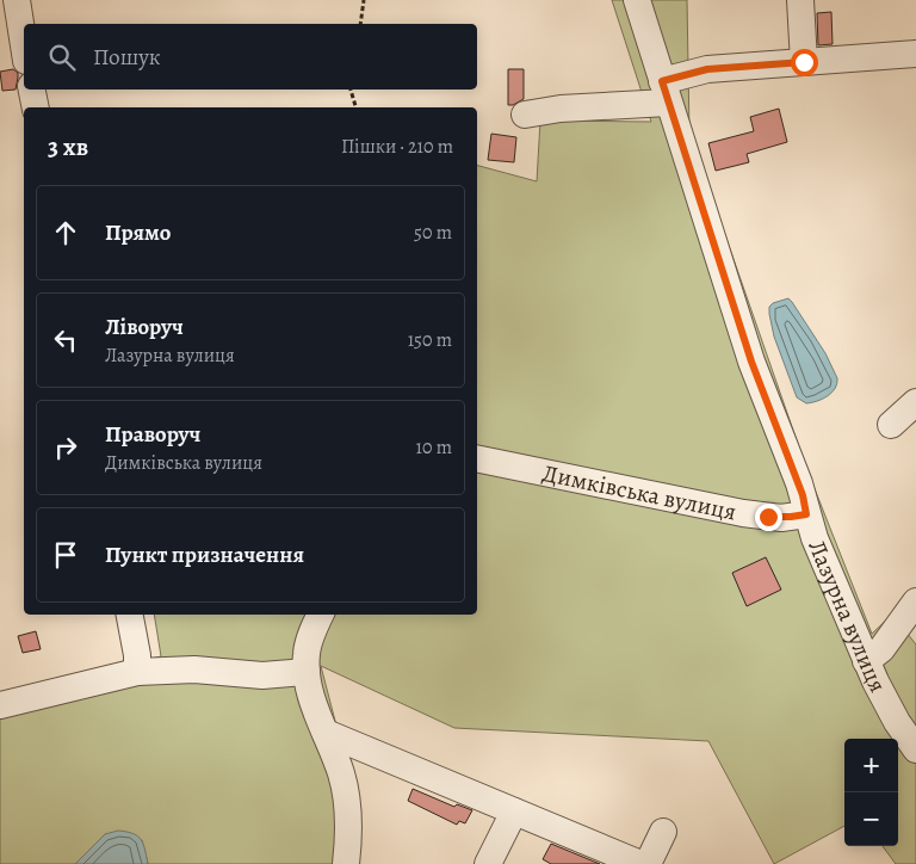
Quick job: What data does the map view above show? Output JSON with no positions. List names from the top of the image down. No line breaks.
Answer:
{"streets":{"street":["Димківська вулиця","Лазурна вулиця"]},"crossings":[["Димківська вулиця","Лазурна вулиця"]],"page":{"search":"Пошук","heading":["3 хв","Пішки · 210 m"],"list":[["Прямо","50 m"],["Ліворуч","Лазурна вулиця","150 m"],["Праворуч","Димківська вулиця","10 m"],"Пункт призначення"],"map_buttons":["+","−"]}}
